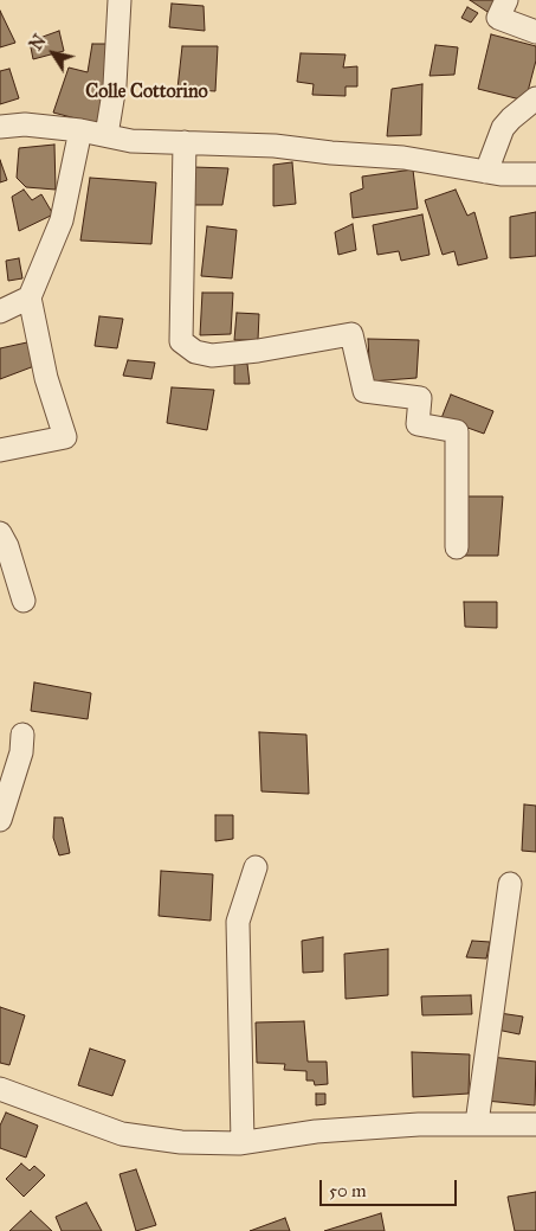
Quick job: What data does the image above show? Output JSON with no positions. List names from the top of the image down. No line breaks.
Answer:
{"districts":["Colle Cottorino"],"scale_bar":"50 m","north":"top left"}
